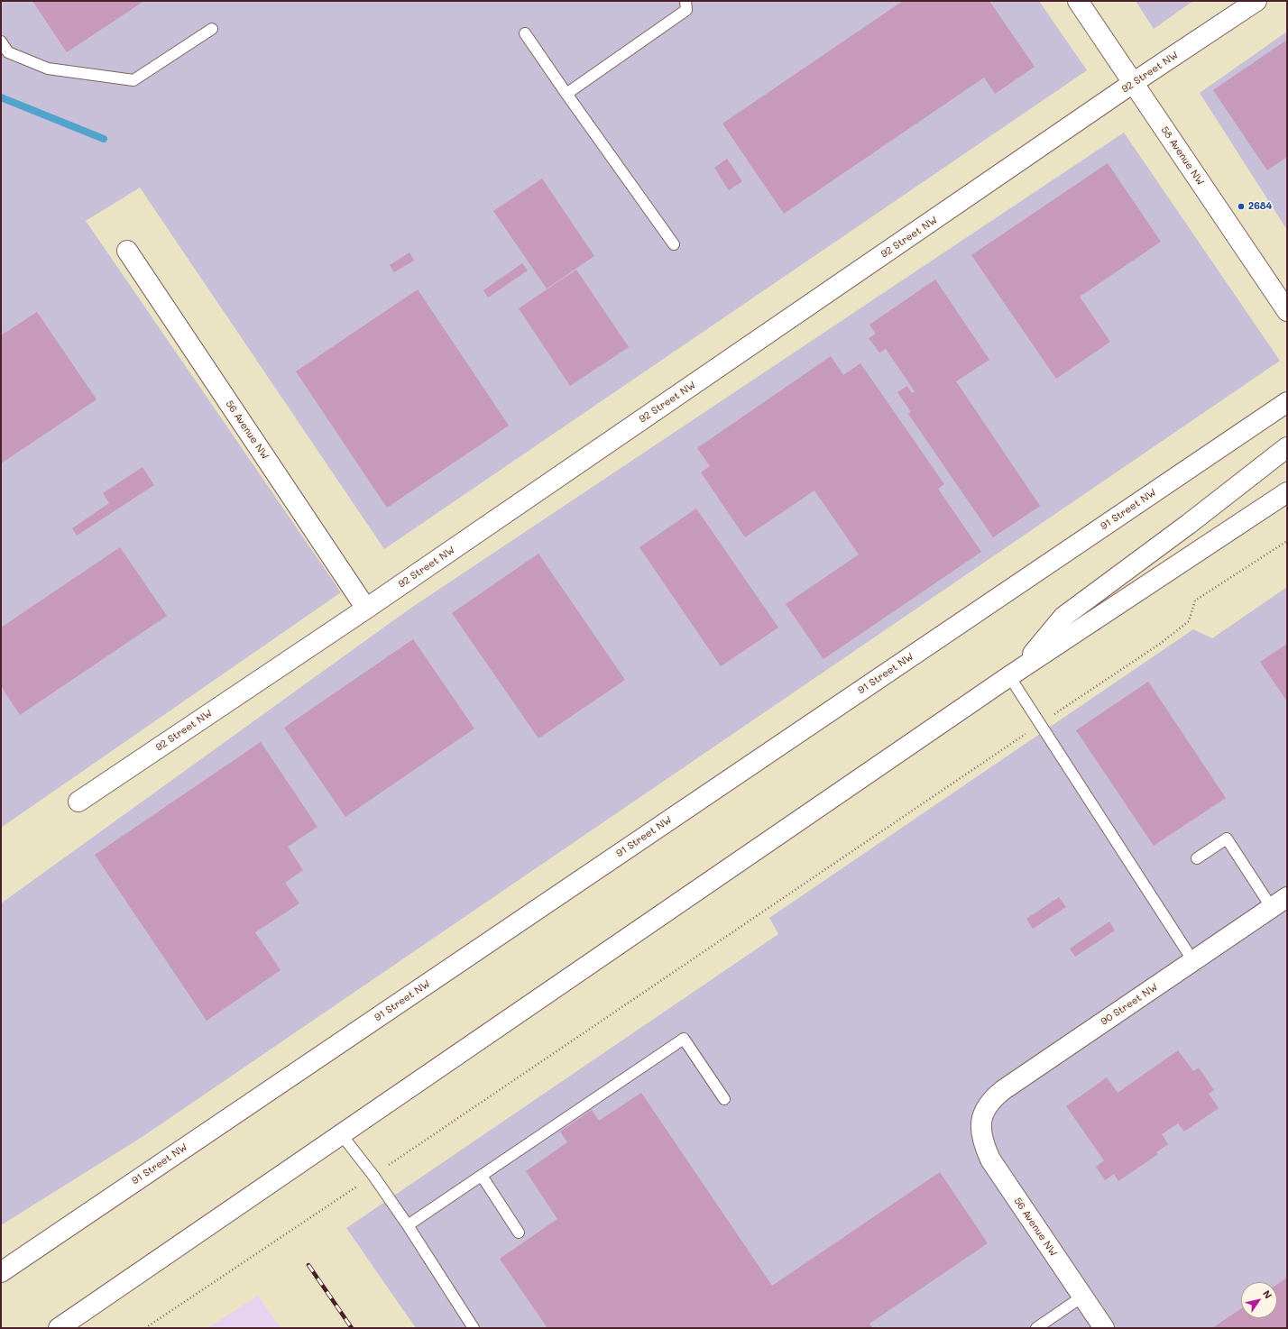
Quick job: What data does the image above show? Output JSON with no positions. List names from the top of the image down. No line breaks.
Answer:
{"streets":{"main road":["92 Street NW","58 Avenue NW","56 Avenue NW","91 Street NW","90 Street NW"]},"crossings":[["92 Street NW","58 Avenue NW"],["92 Street NW","56 Avenue NW"],["56 Avenue NW","90 Street NW"]],"places":["2684"],"north":"top right"}
